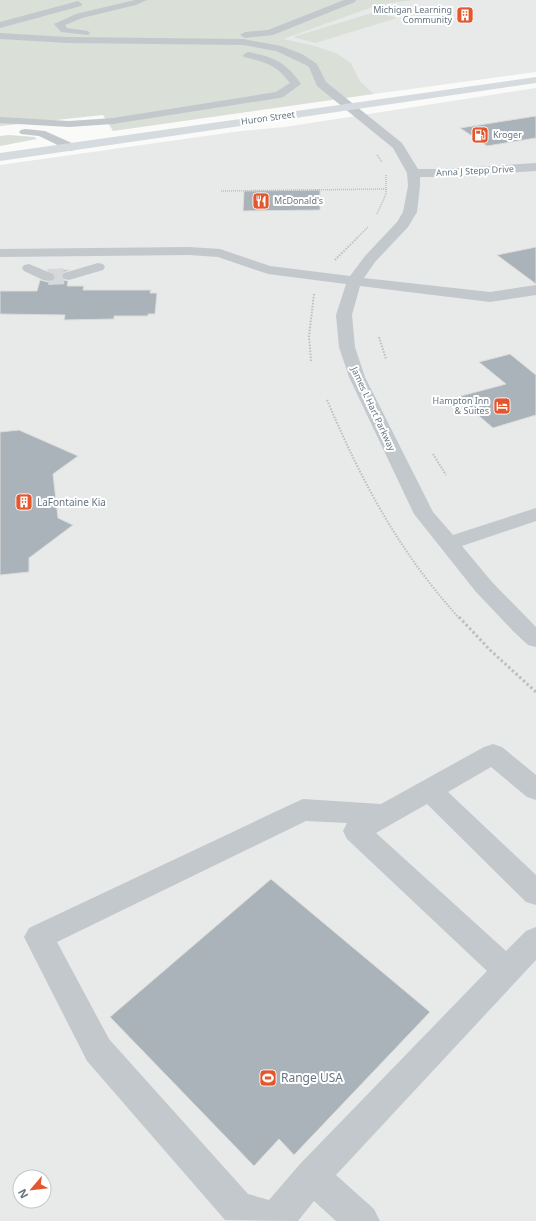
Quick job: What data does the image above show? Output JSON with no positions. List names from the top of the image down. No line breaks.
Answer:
{"streets":{"main road":["Huron Street"],"street":["Anna J Stepp Drive","James L Hart Parkway"]},"crossings":[["Huron Street","James L Hart Parkway"],["Anna J Stepp Drive","James L Hart Parkway"]],"places":{"building":["Michigan Learning Community","LaFontaine Kia"],"fuel station":["Kroger"],"restaurant":["McDonald's"],"hotel":["Hampton Inn & Suites"],"sports":["Range USA"]},"north":"bottom left"}
